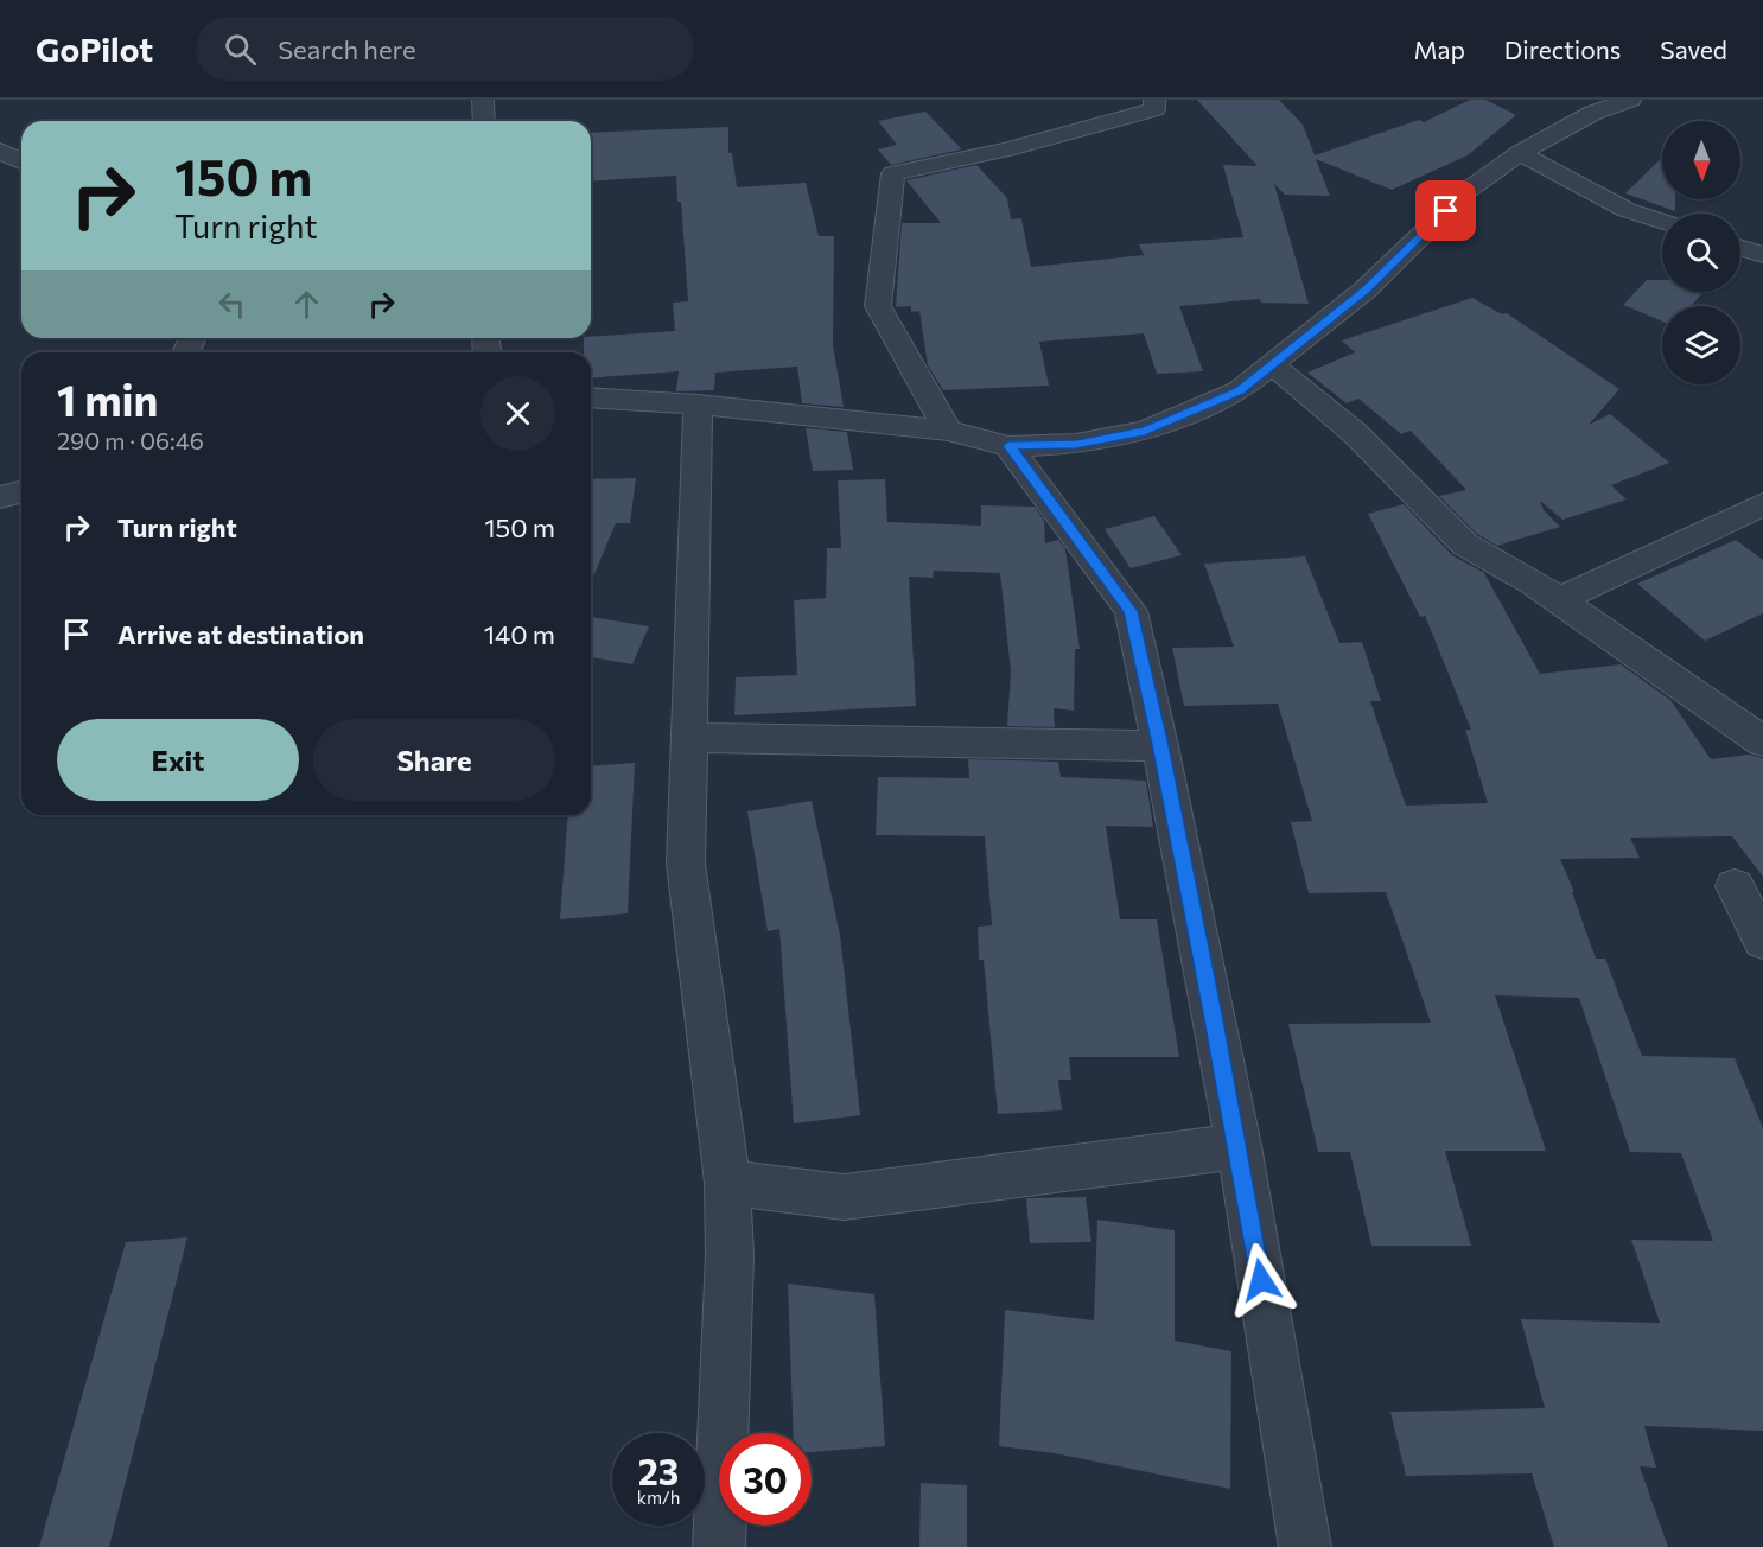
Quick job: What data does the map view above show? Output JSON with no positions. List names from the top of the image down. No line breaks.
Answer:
{"north":"bottom","page":{"header":"GoPilot","search":"Search here","nav":["Map","Directions","Saved"],"turn":["150 m","Turn right"],"heading":["1 min","290 m · 06:46"],"list":[{"name":"Turn right","value":"150 m"},{"name":"Arrive at destination","value":"140 m"}],"buttons":["Exit","Share"],"speed":"23 km/h","limit":"30"}}
